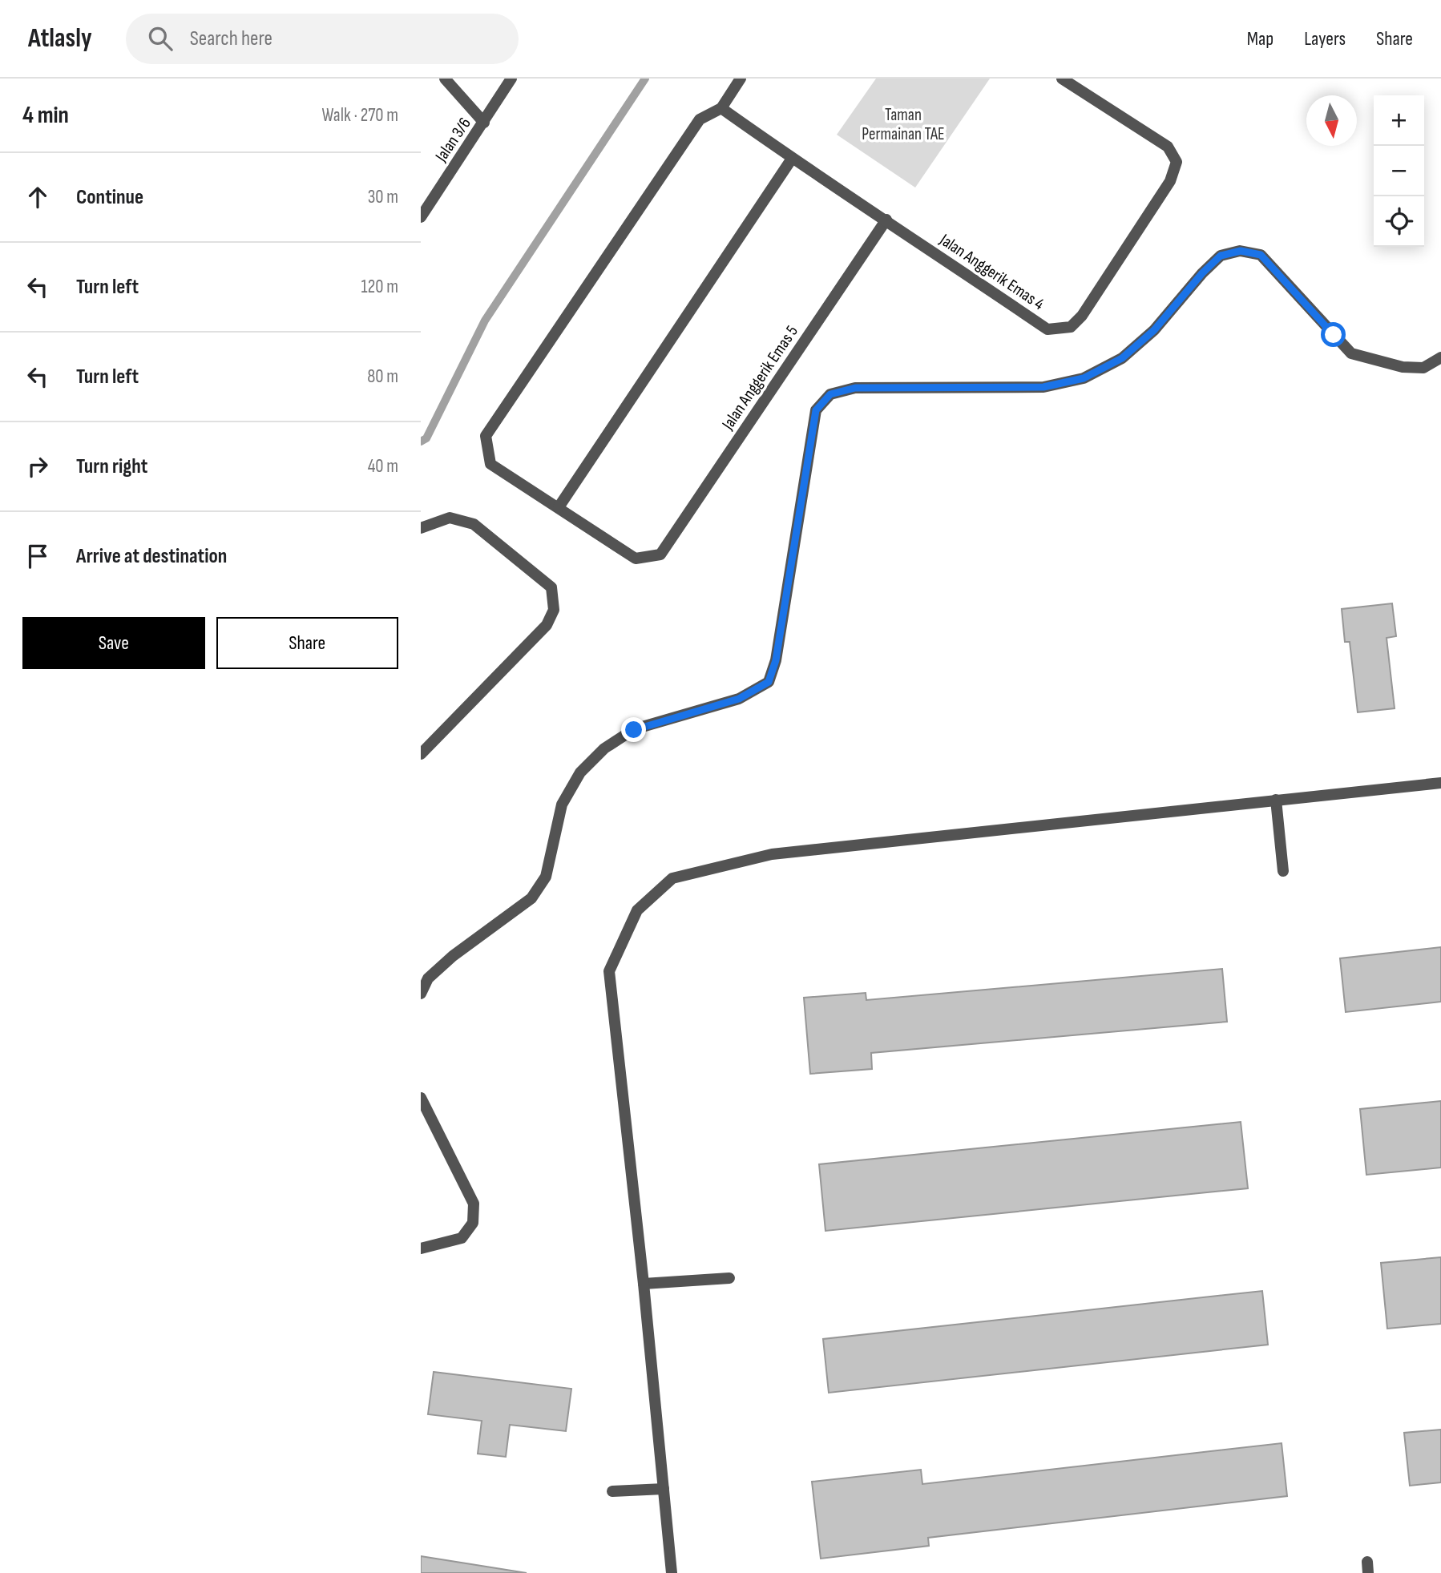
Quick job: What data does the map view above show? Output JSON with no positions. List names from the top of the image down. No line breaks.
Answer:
{"streets":{"street":["Jalan 3/6","Jalan Anggerik Emas 4","Jalan Anggerik Emas 5"]},"crossings":[["Jalan Anggerik Emas 4","Jalan Anggerik Emas 5"]],"parks":["Taman Permainan TAE"],"north":"bottom","page":{"header":"Atlasly","search":"Search here","nav":["Map","Layers","Share"],"heading":["4 min","Walk · 270 m"],"map_buttons":["+","−"],"list":[["Continue","30 m"],["Turn left","120 m"],["Turn left","80 m"],["Turn right","40 m"],"Arrive at destination"],"buttons":["Save","Share"]}}
